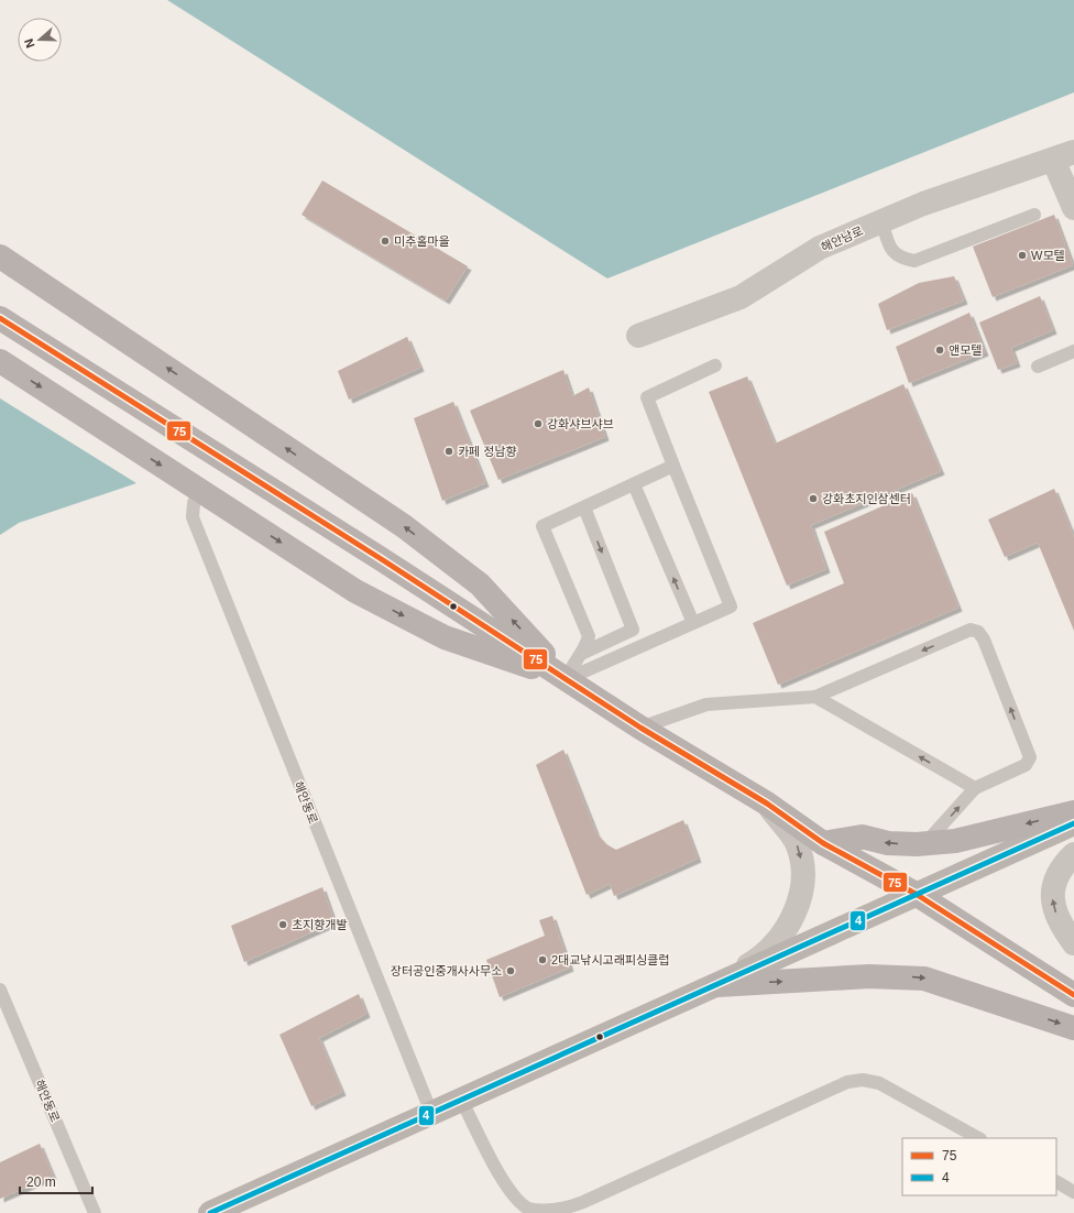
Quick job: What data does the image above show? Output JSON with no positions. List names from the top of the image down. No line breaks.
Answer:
{"streets":{"street":["해안남로"],"lane":["해안동로"]},"places":["미추홀마을","W모텔","앤모텔","강화샤브샤브","카페 정남향","강화초지인삼센터","초지향개발","2대교낚시고래피싱클럽","장터공인중개사사무소"],"lines":["transit line 75","transit line 4"],"legend":["75","4"],"scale_bar":"20 m","north":"left"}
